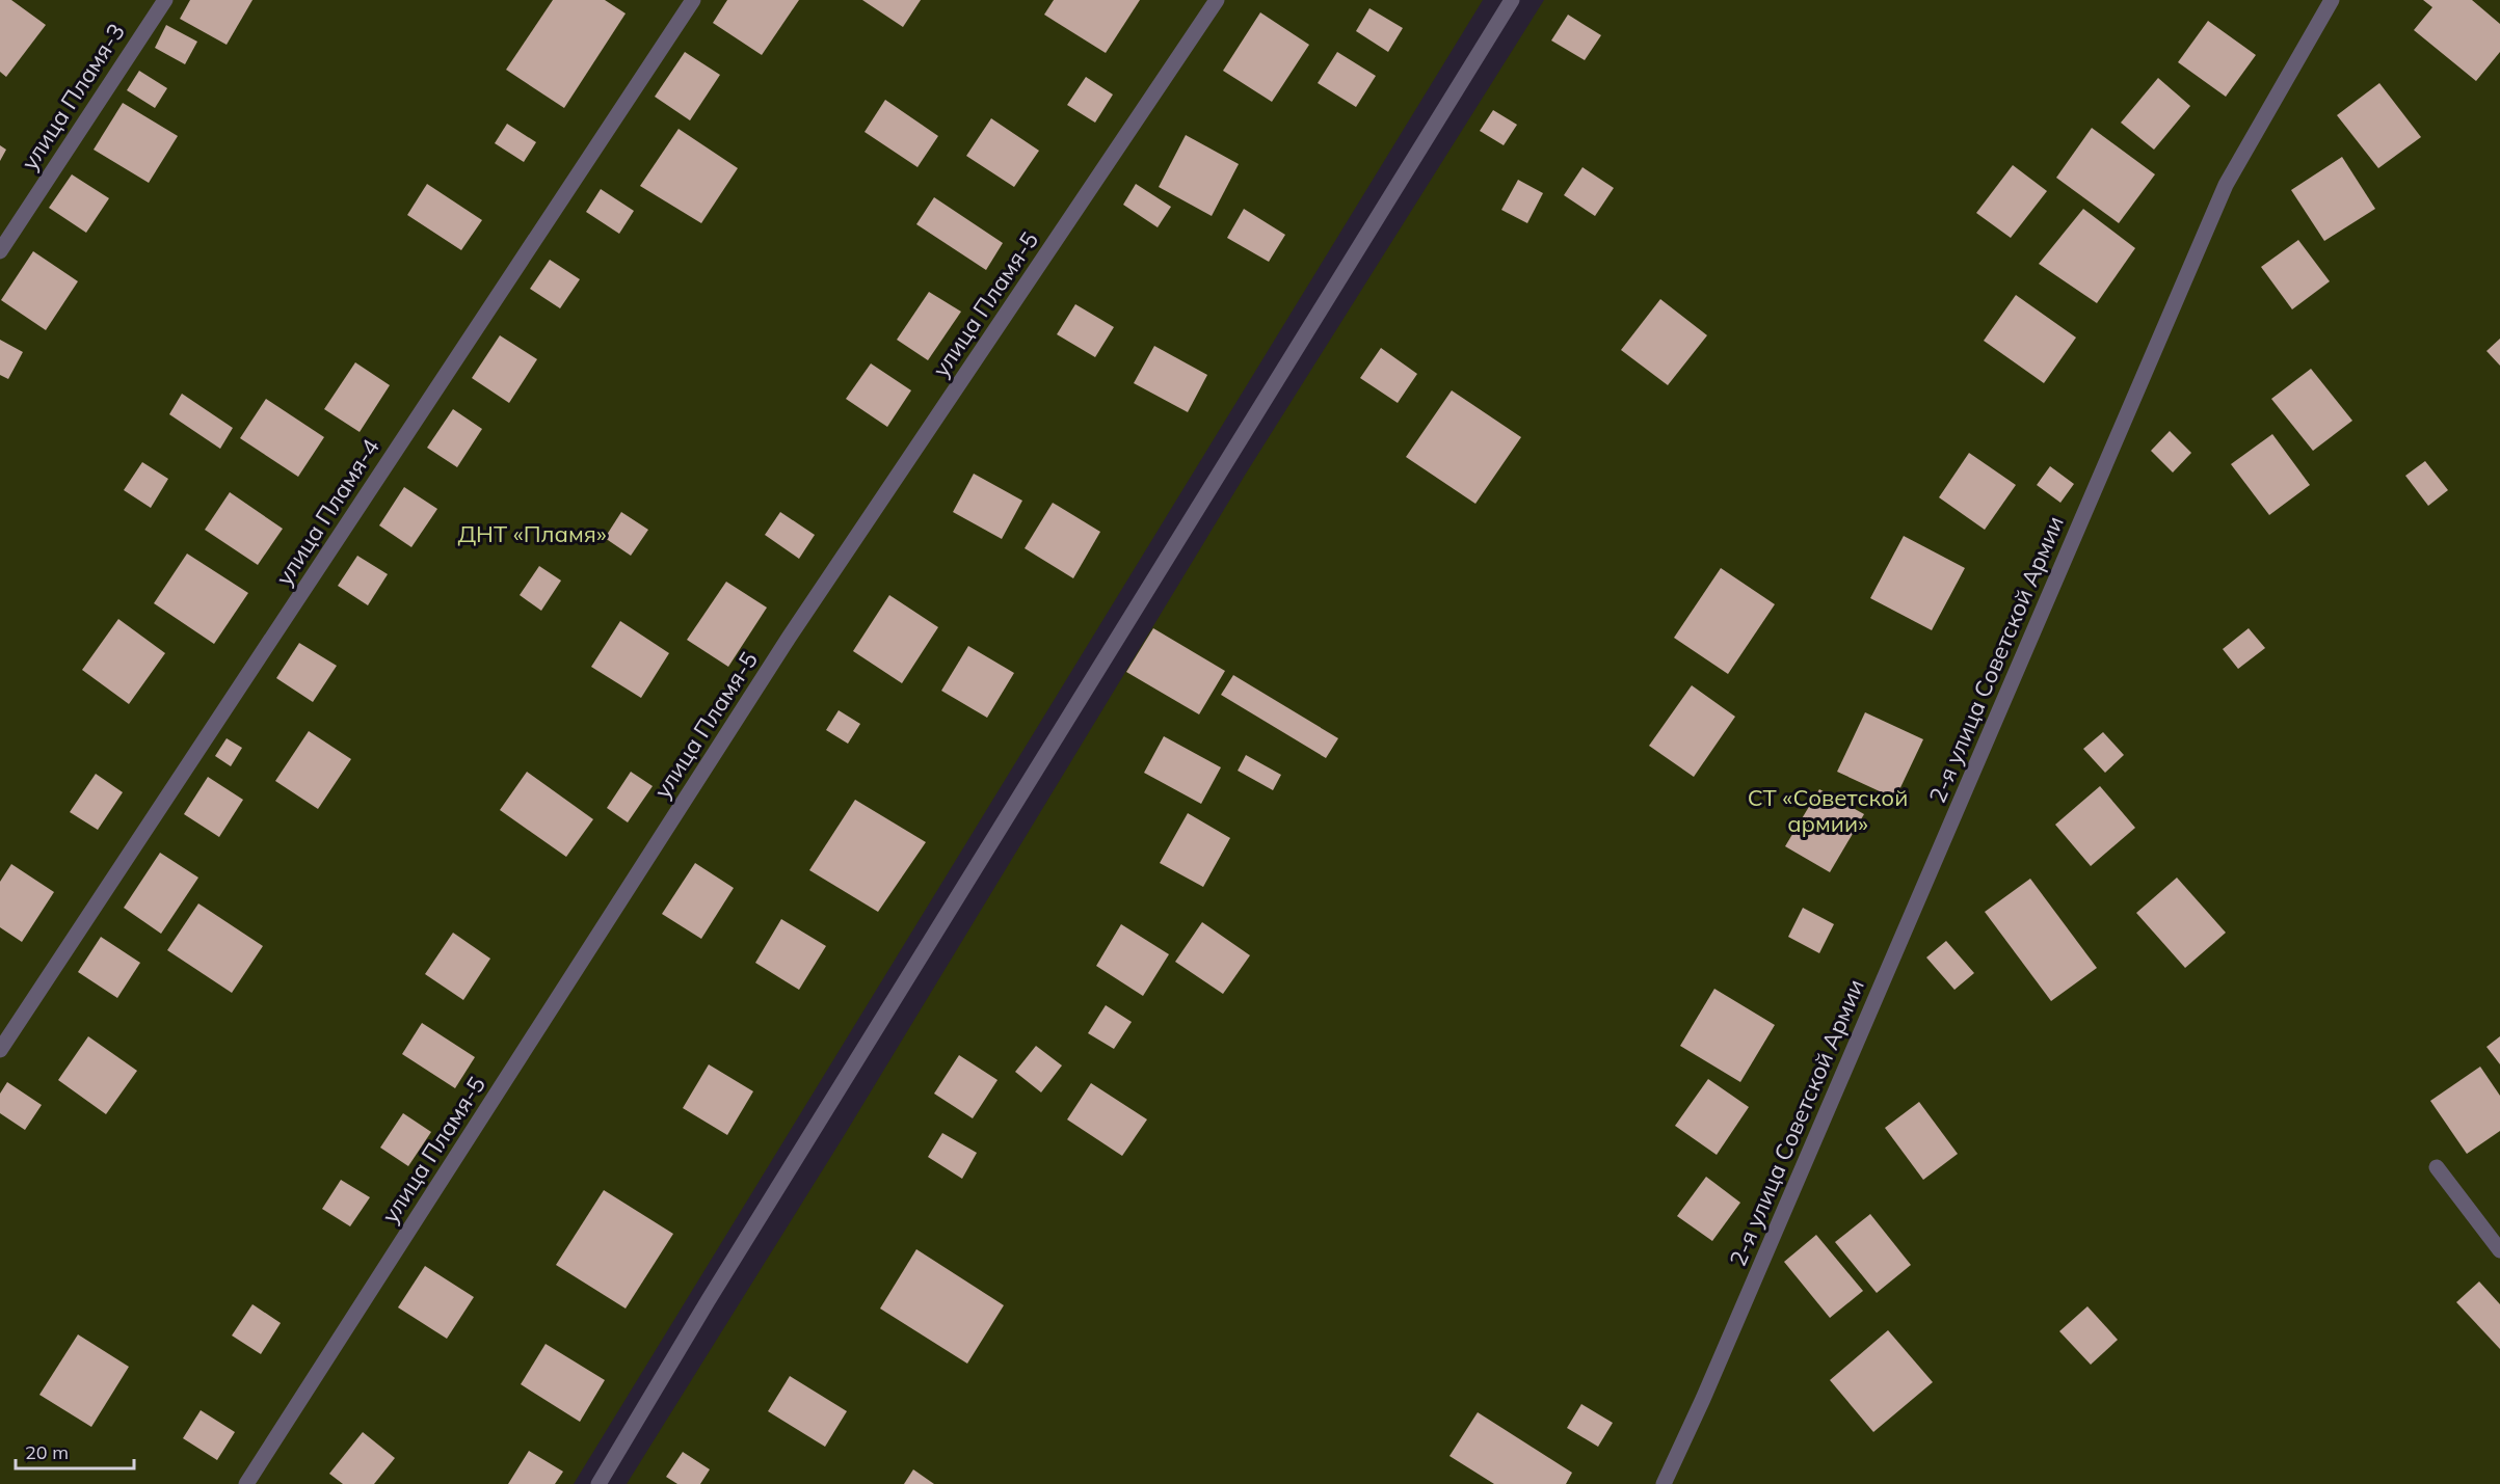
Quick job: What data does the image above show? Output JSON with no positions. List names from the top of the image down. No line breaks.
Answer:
{"streets":{"street":["улица Пламя-3","улица Пламя-5","улица Пламя-4","2-я улица Советской Армии"]},"parks":["ДНТ «Пламя»","СТ «Советской армии»"],"scale_bar":"20 m"}
